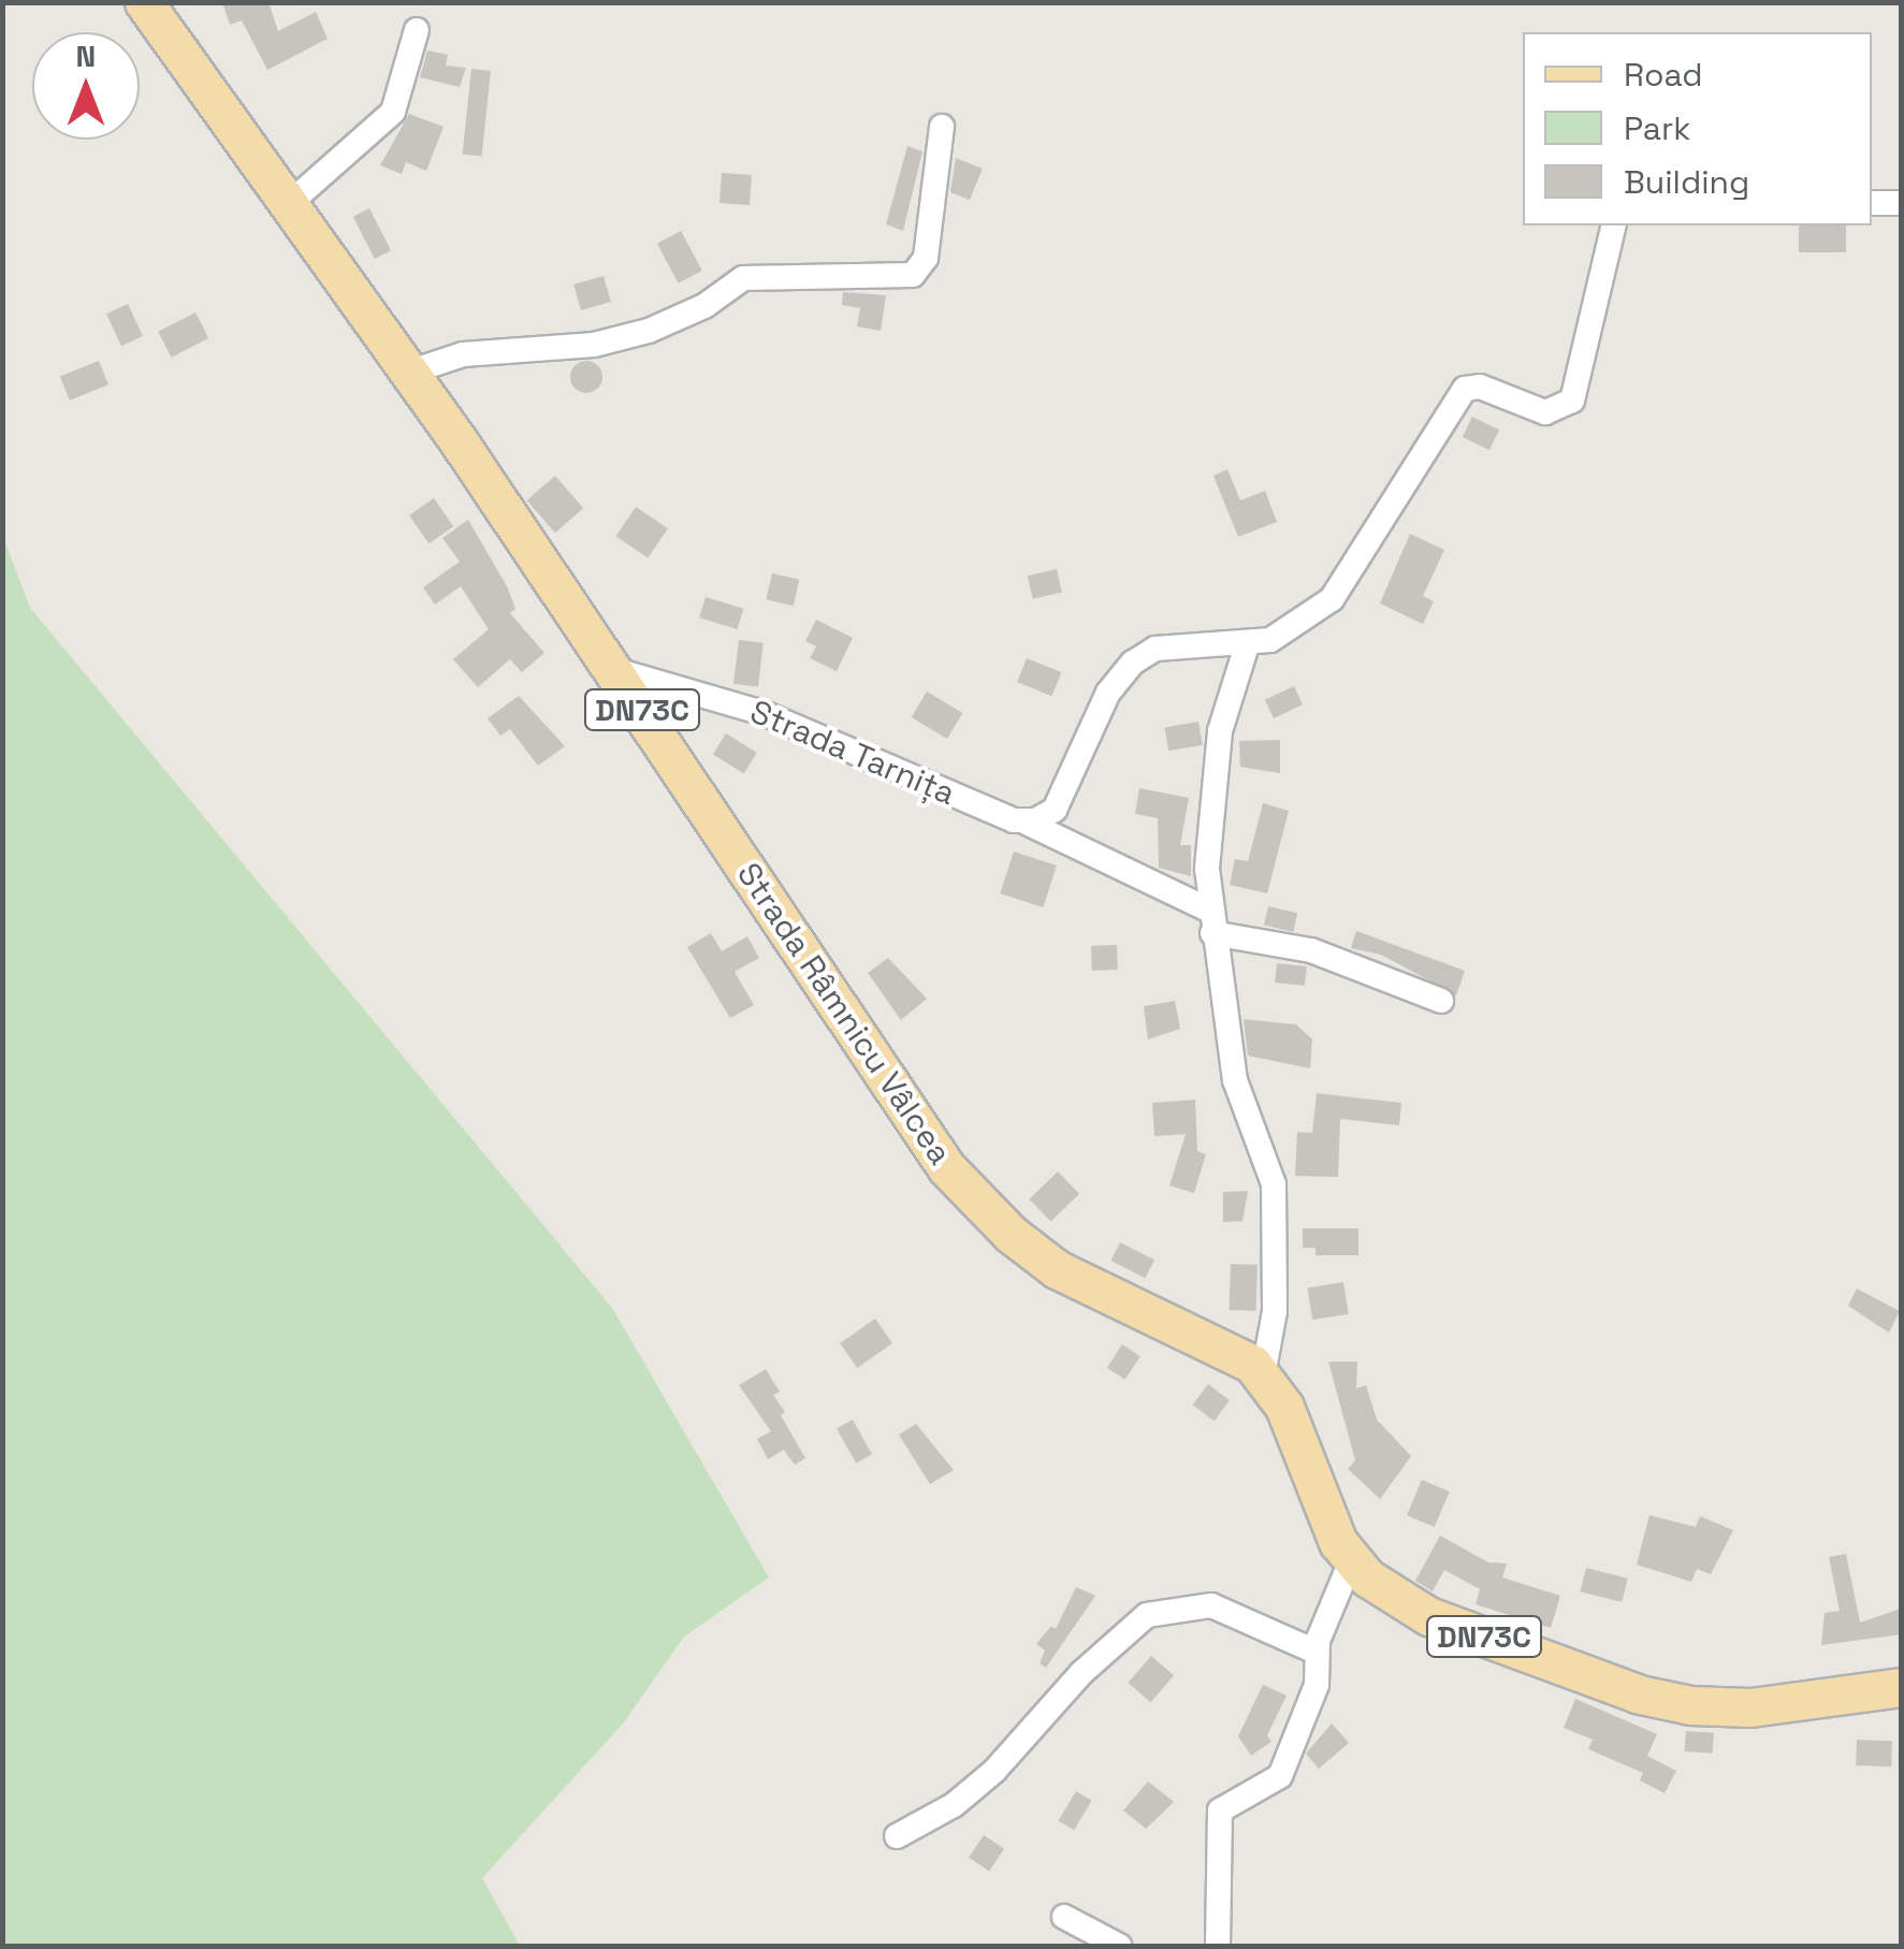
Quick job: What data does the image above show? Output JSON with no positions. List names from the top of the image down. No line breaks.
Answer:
{"streets":{"main road":["DN73C","Strada Râmnicu Vâlcea"],"street":["Strada Tarnița"]},"crossings":[["Strada Tarnița","Strada Râmnicu Vâlcea"]],"legend":["Road","Park","Building"],"north":"top"}
